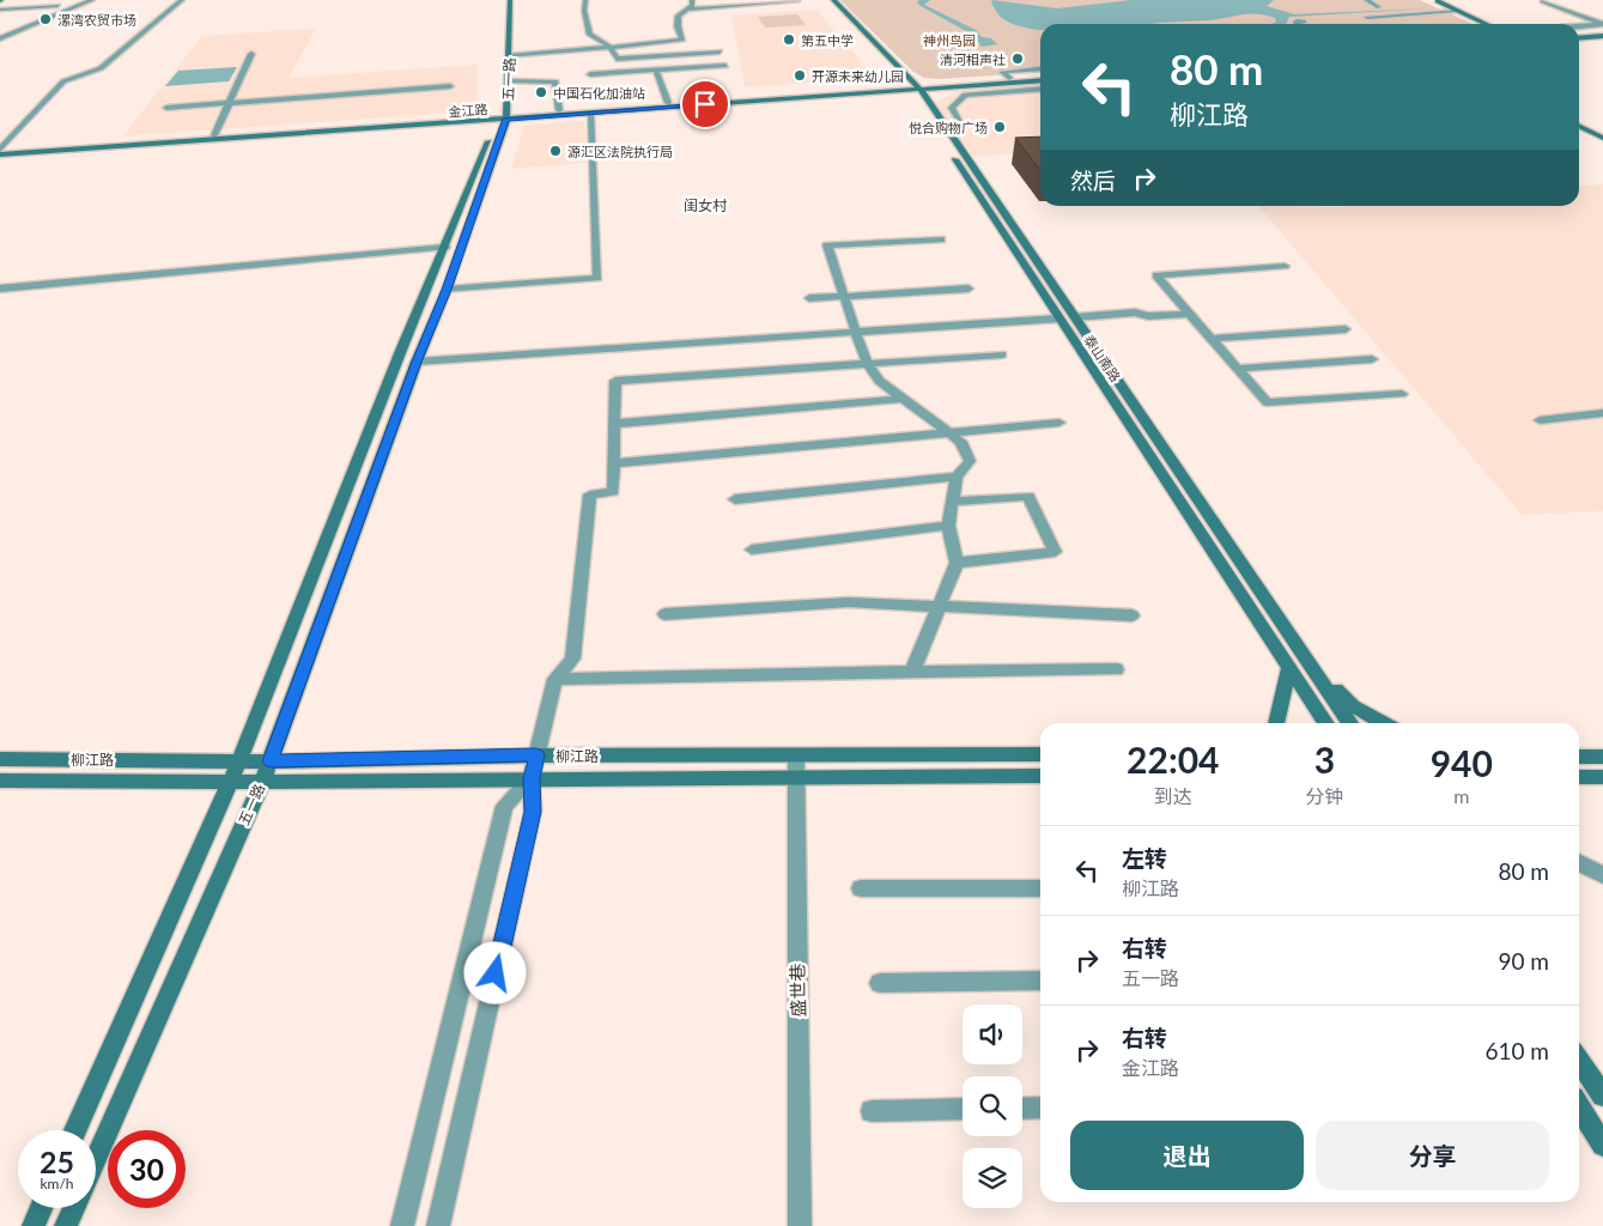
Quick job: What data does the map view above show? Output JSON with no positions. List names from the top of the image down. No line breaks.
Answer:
{"streets":{"street":["五一路","金江路","泰山南路","柳江路","盛世巷"]},"crossings":[["五一路","金江路"],["五一路","柳江路"],["金江路","泰山南路"],["柳江路","盛世巷"]],"districts":["闺女村"],"parks":["神州鸟园"],"places":["漯湾农贸市场","第五中学","清河相声社","开源未来幼儿园","中国石化加油站","悦合购物广场","源汇区法院执行局"],"page":{"turn":["80 m","柳江路"],"then":"然后","eta":["22:04","到达","3","分钟","940","m"],"list":[{"name":"左转","note":"柳江路","value":"80 m"},{"name":"右转","note":"五一路","value":"90 m"},{"name":"右转","note":"金江路","value":"610 m"}],"buttons":["退出","分享"],"speed":"25 km/h","limit":"30"}}
